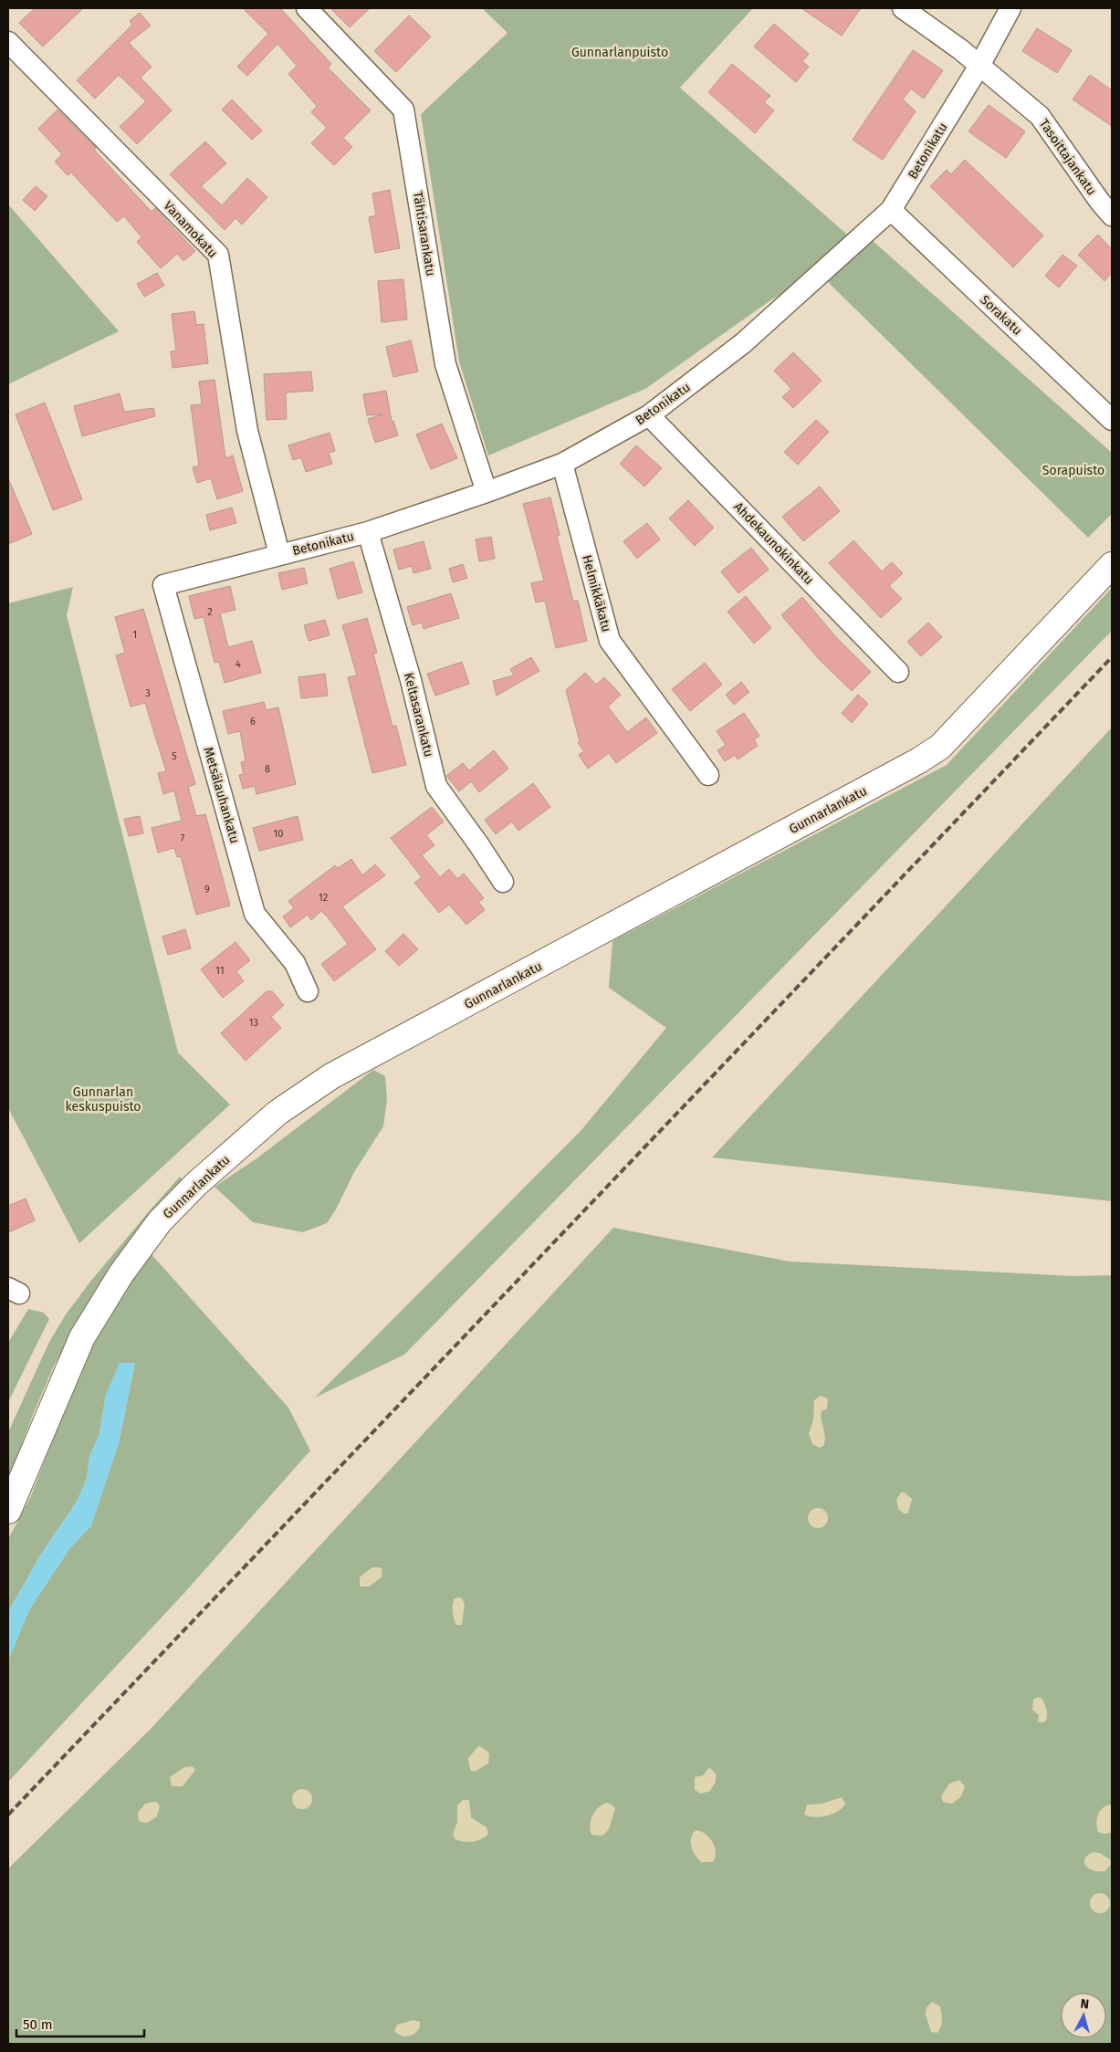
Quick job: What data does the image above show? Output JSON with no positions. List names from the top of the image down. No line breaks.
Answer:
{"streets":{"street":["Betonikatu","Tasoittajankatu","Vanamokatu","Tähtisarankatu","Sorakatu","Ahdekaunokinkatu","Helmikkäkatu","Keltasarankatu","Metsälauhankatu","Gunnarlankatu"]},"crossings":[["Betonikatu","Tasoittajankatu"],["Betonikatu","Vanamokatu"],["Betonikatu","Tähtisarankatu"],["Betonikatu","Sorakatu"],["Betonikatu","Ahdekaunokinkatu"],["Betonikatu","Helmikkäkatu"],["Betonikatu","Keltasarankatu"],["Betonikatu","Metsälauhankatu"]],"parks":["Gunnarlanpuisto","Sorapuisto","Gunnarlan keskuspuisto"],"house_numbers":["2","1","4","3","6","5","8","10","7","9","12","11","13"],"scale_bar":"50 m","north":"top"}
